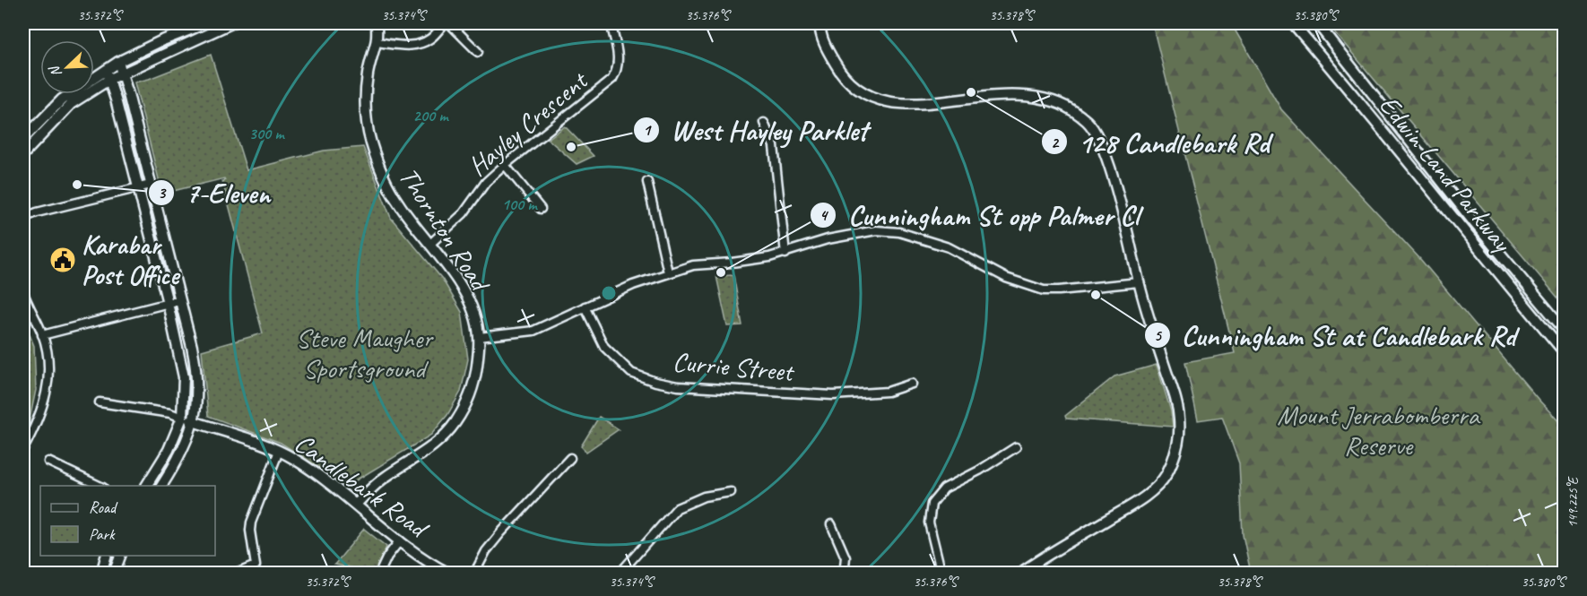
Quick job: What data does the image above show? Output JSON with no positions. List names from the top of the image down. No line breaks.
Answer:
{"streets":{"main road":["Edwin Land Parkway","Thornton Road","Candlebark Road"],"street":["Hayley Crescent","Currie Street"]},"crossings":[["Hayley Crescent","Thornton Road"],["Thornton Road","Candlebark Road"]],"parks":["Steve Maugher Sportsground","Mount Jerrabomberra Reserve"],"places":{"other":["128 Candlebark Rd","West Hayley Parklet","7-Eleven","Cunningham St opp Palmer Cl","Cunningham St at Candlebark Rd"],"public building":["Karabar Post Office"]},"legend":["Road","Park"],"north":"bottom left","coordinates":["35.372°S","35.374°S","35.376°S","35.378°S","35.380°S","149.225°E"],"rings":["200 m","300 m","100 m"]}
